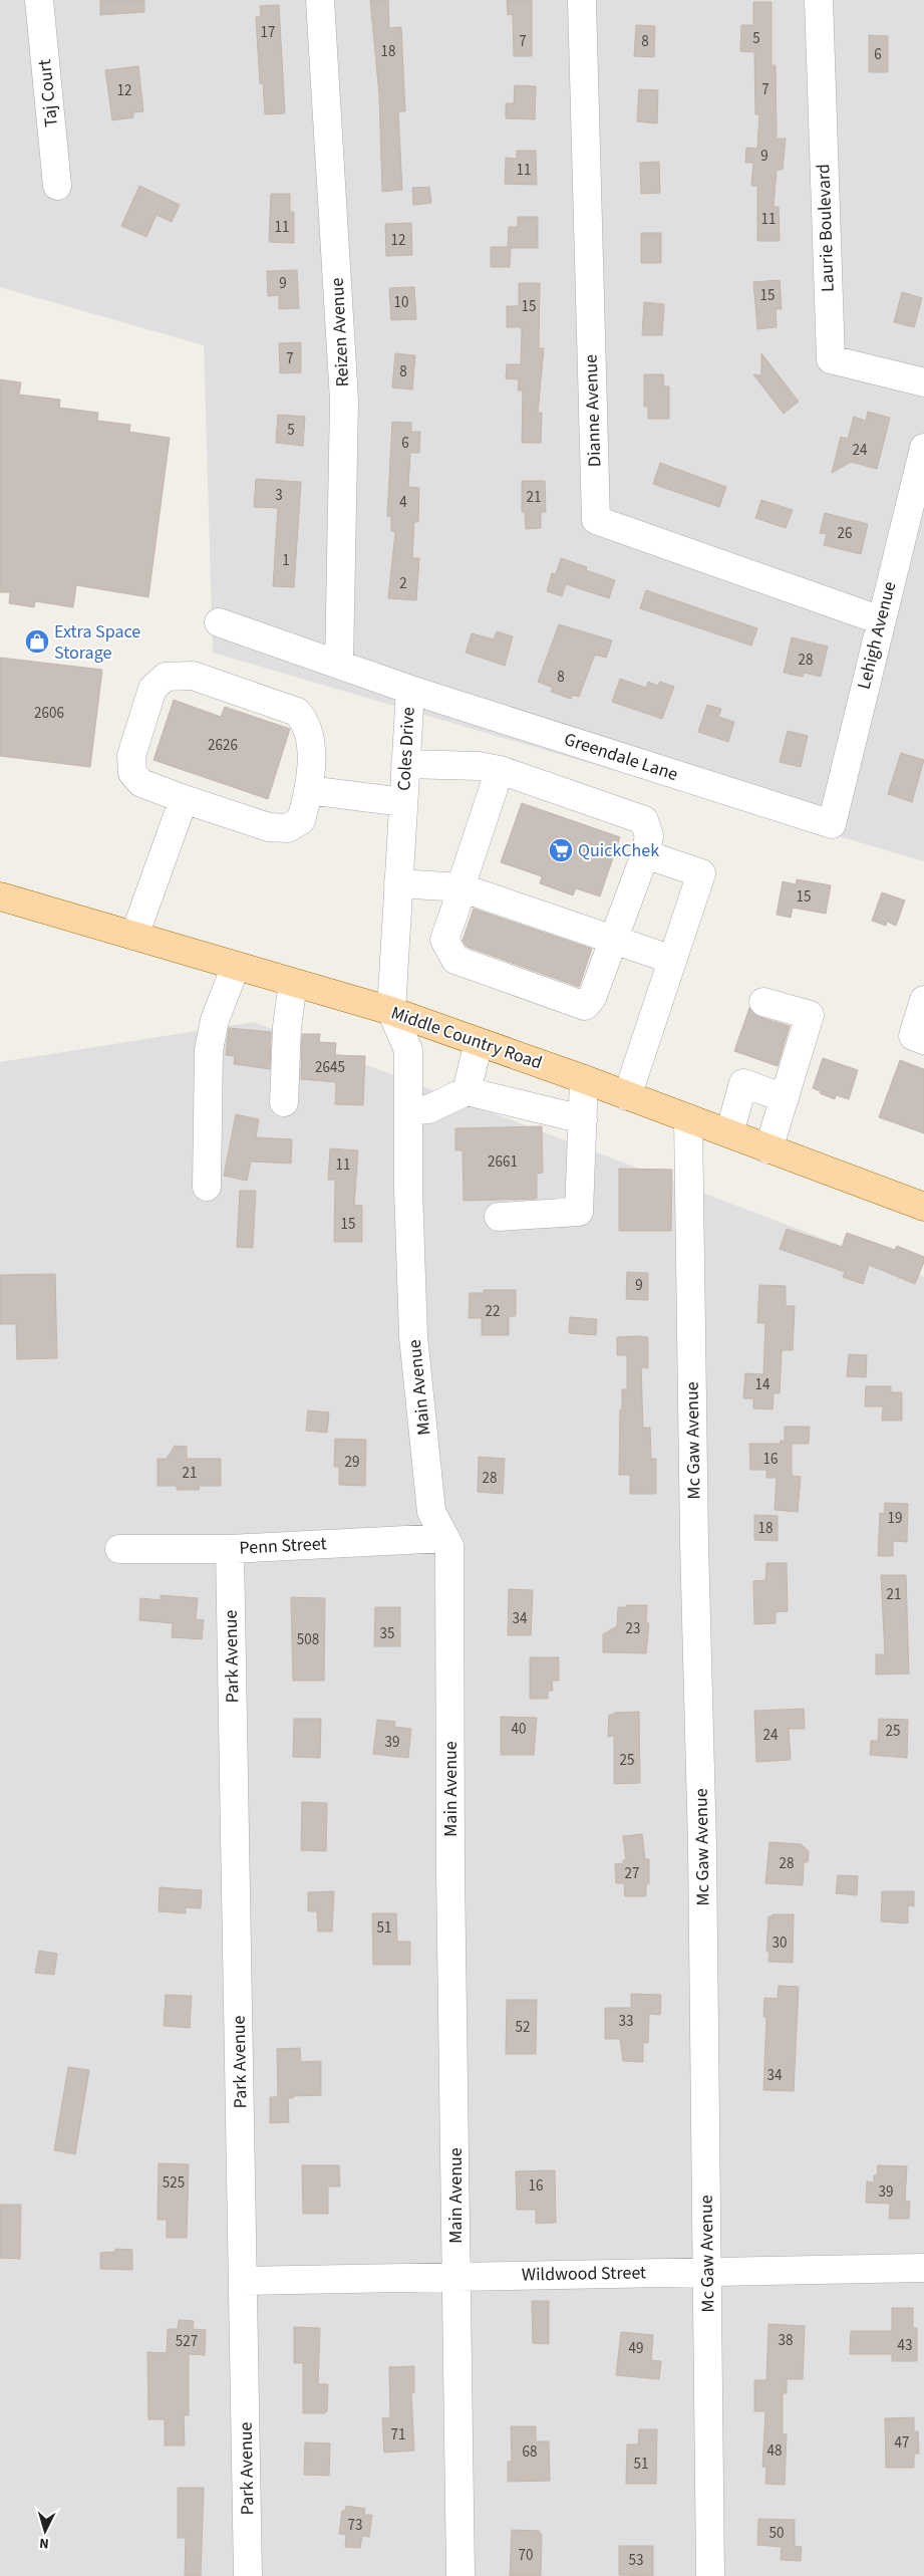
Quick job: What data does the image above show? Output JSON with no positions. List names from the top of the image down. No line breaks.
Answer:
{"streets":{"main road":["Middle Country Road"],"street":["Taj Court","Laurie Boulevard","Reizen Avenue","Dianne Avenue","Lehigh Avenue","Coles Drive","Greendale Lane","Main Avenue","Mc Gaw Avenue","Penn Street","Park Avenue","Wildwood Street"]},"crossings":[["Reizen Avenue","Coles Drive"],["Dianne Avenue","Lehigh Avenue"],["Lehigh Avenue","Greendale Lane"],["Coles Drive","Greendale Lane"],["Coles Drive","Middle Country Road"],["Coles Drive","Main Avenue"],["Middle Country Road","Main Avenue"],["Middle Country Road","Mc Gaw Avenue"],["Main Avenue","Penn Street"],["Main Avenue","Wildwood Street"],["Mc Gaw Avenue","Wildwood Street"],["Penn Street","Park Avenue"],["Park Avenue","Wildwood Street"]],"places":{"shop":["Extra Space Storage"],"supermarket":["QuickChek"]},"house_numbers":["17","5","7","8","18","6","7","12","9","11","11","11","12","9","15","10","15","7","8","5","6","24","3","21","4","26","1","2","28","8","2606","2626","15","2645","2661","11","15","9","22","14","16","29","21","28","19","18","21","34","23","35","508","40","25","24","39","25","28","27","51","30","33","52","34","525","16","39","38","527","43","49","71","47","48","68","51","73","50","70","53"],"north":"bottom"}
